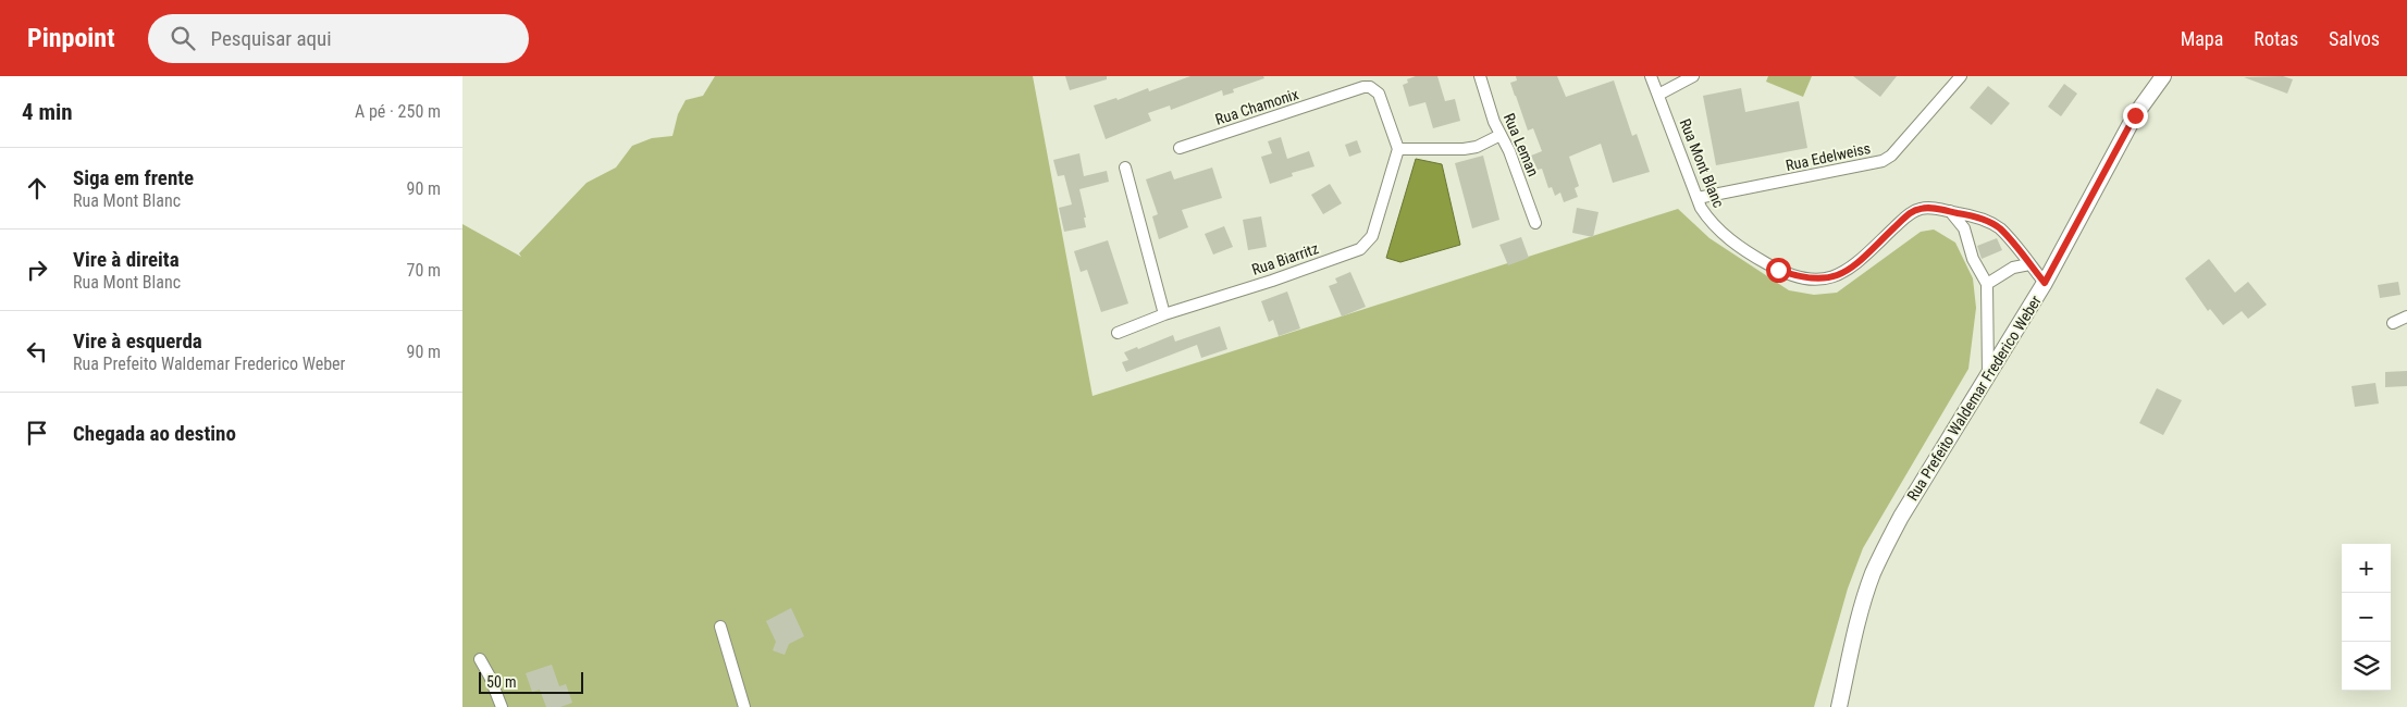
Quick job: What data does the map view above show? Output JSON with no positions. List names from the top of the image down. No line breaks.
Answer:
{"streets":{"main road":["Rua Prefeito Waldemar Frederico Weber"],"street":["Rua Chamonix","Rua Leman","Rua Edelweiss","Rua Mont Blanc","Rua Biarritz"]},"crossings":[["Rua Chamonix","Rua Biarritz"],["Rua Edelweiss","Rua Mont Blanc"],["Rua Mont Blanc","Rua Prefeito Waldemar Frederico Weber"]],"scale_bar":"50 m","page":{"header":"Pinpoint","search":"Pesquisar aqui","nav":["Mapa","Rotas","Salvos"],"heading":["4 min","A pé · 250 m"],"list":[["Siga em frente","Rua Mont Blanc","90 m"],["Vire à direita","Rua Mont Blanc","70 m"],["Vire à esquerda","Rua Prefeito Waldemar Frederico Weber","90 m"],"Chegada ao destino"],"map_buttons":["+","−"],"scale":"50 m"}}
